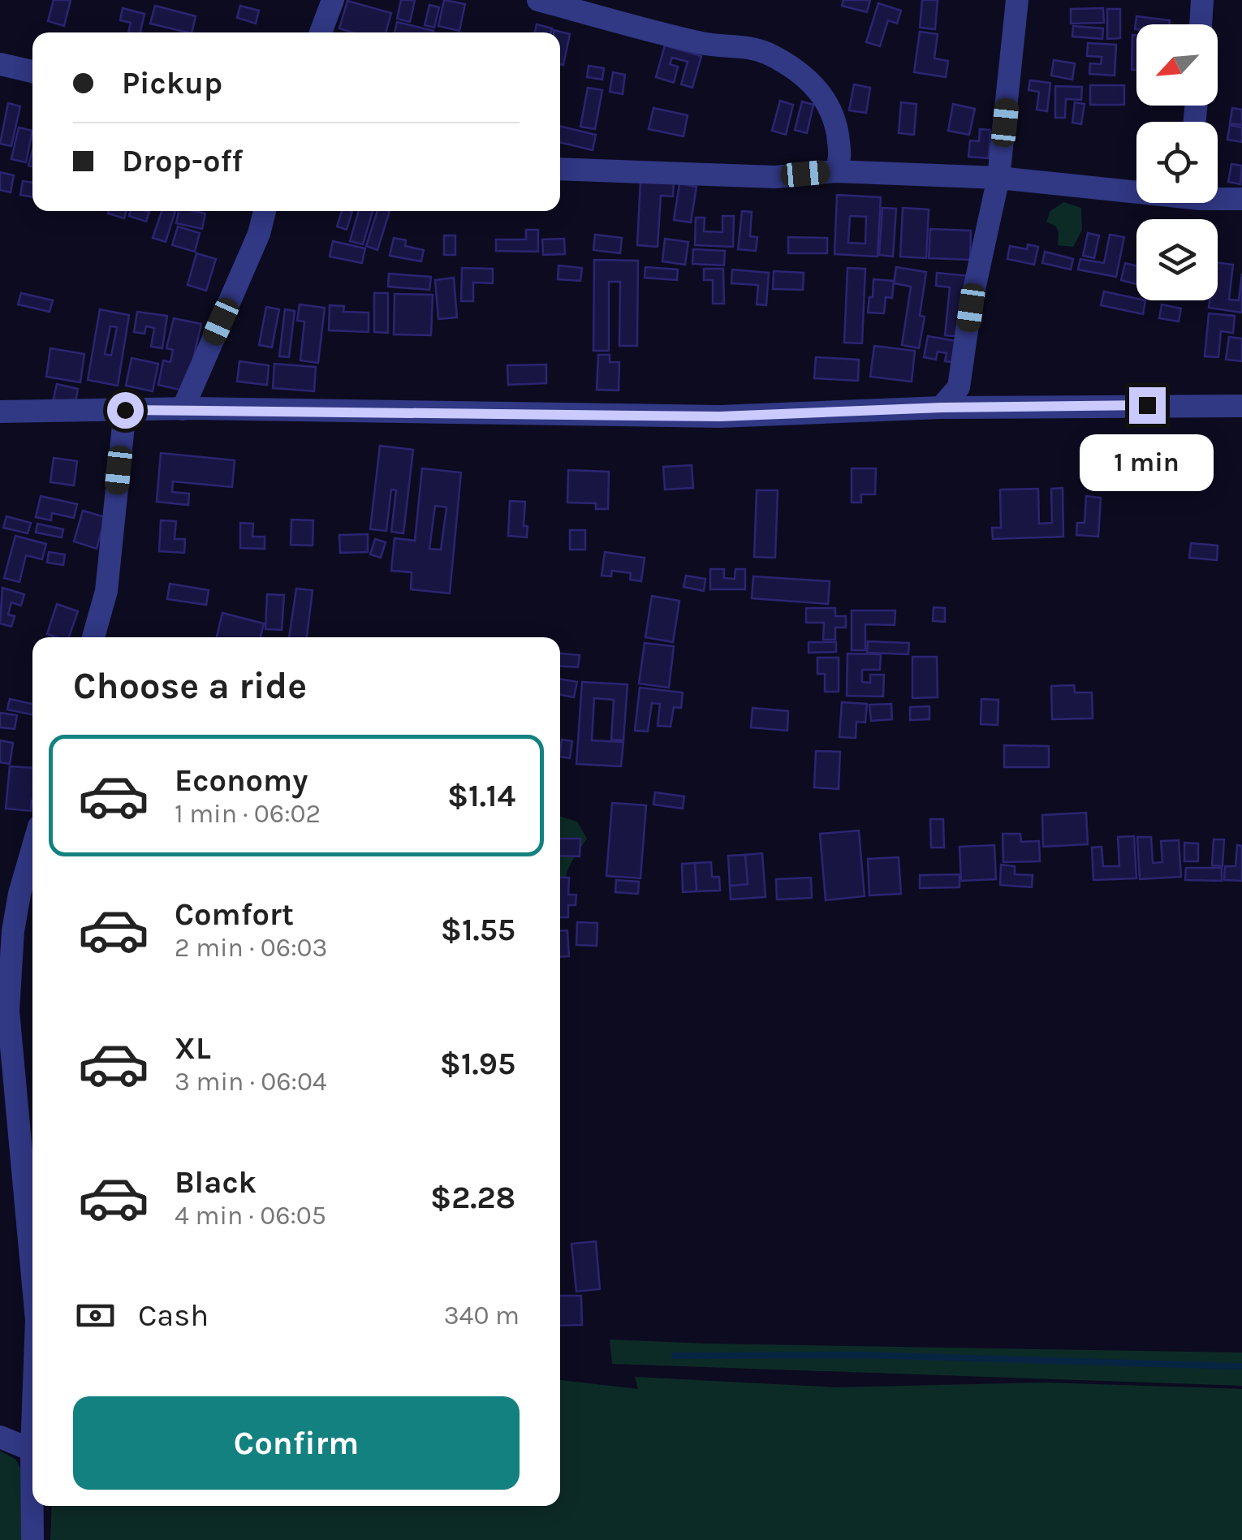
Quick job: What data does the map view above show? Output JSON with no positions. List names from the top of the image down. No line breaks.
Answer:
{"north":"bottom left","page":{"banner":["Pickup","Drop-off"],"bubble":"1 min","heading":"Choose a ride","list":[{"name":"Economy","note":"1 min · 06:02","value":"$1.14"},{"name":"Comfort","note":"2 min · 06:03","value":"$1.55"},{"name":"XL","note":"3 min · 06:04","value":"$1.95"},{"name":"Black","note":"4 min · 06:05","value":"$2.28"}],"pay":["Cash","340 m"],"buttons":"Confirm"}}
